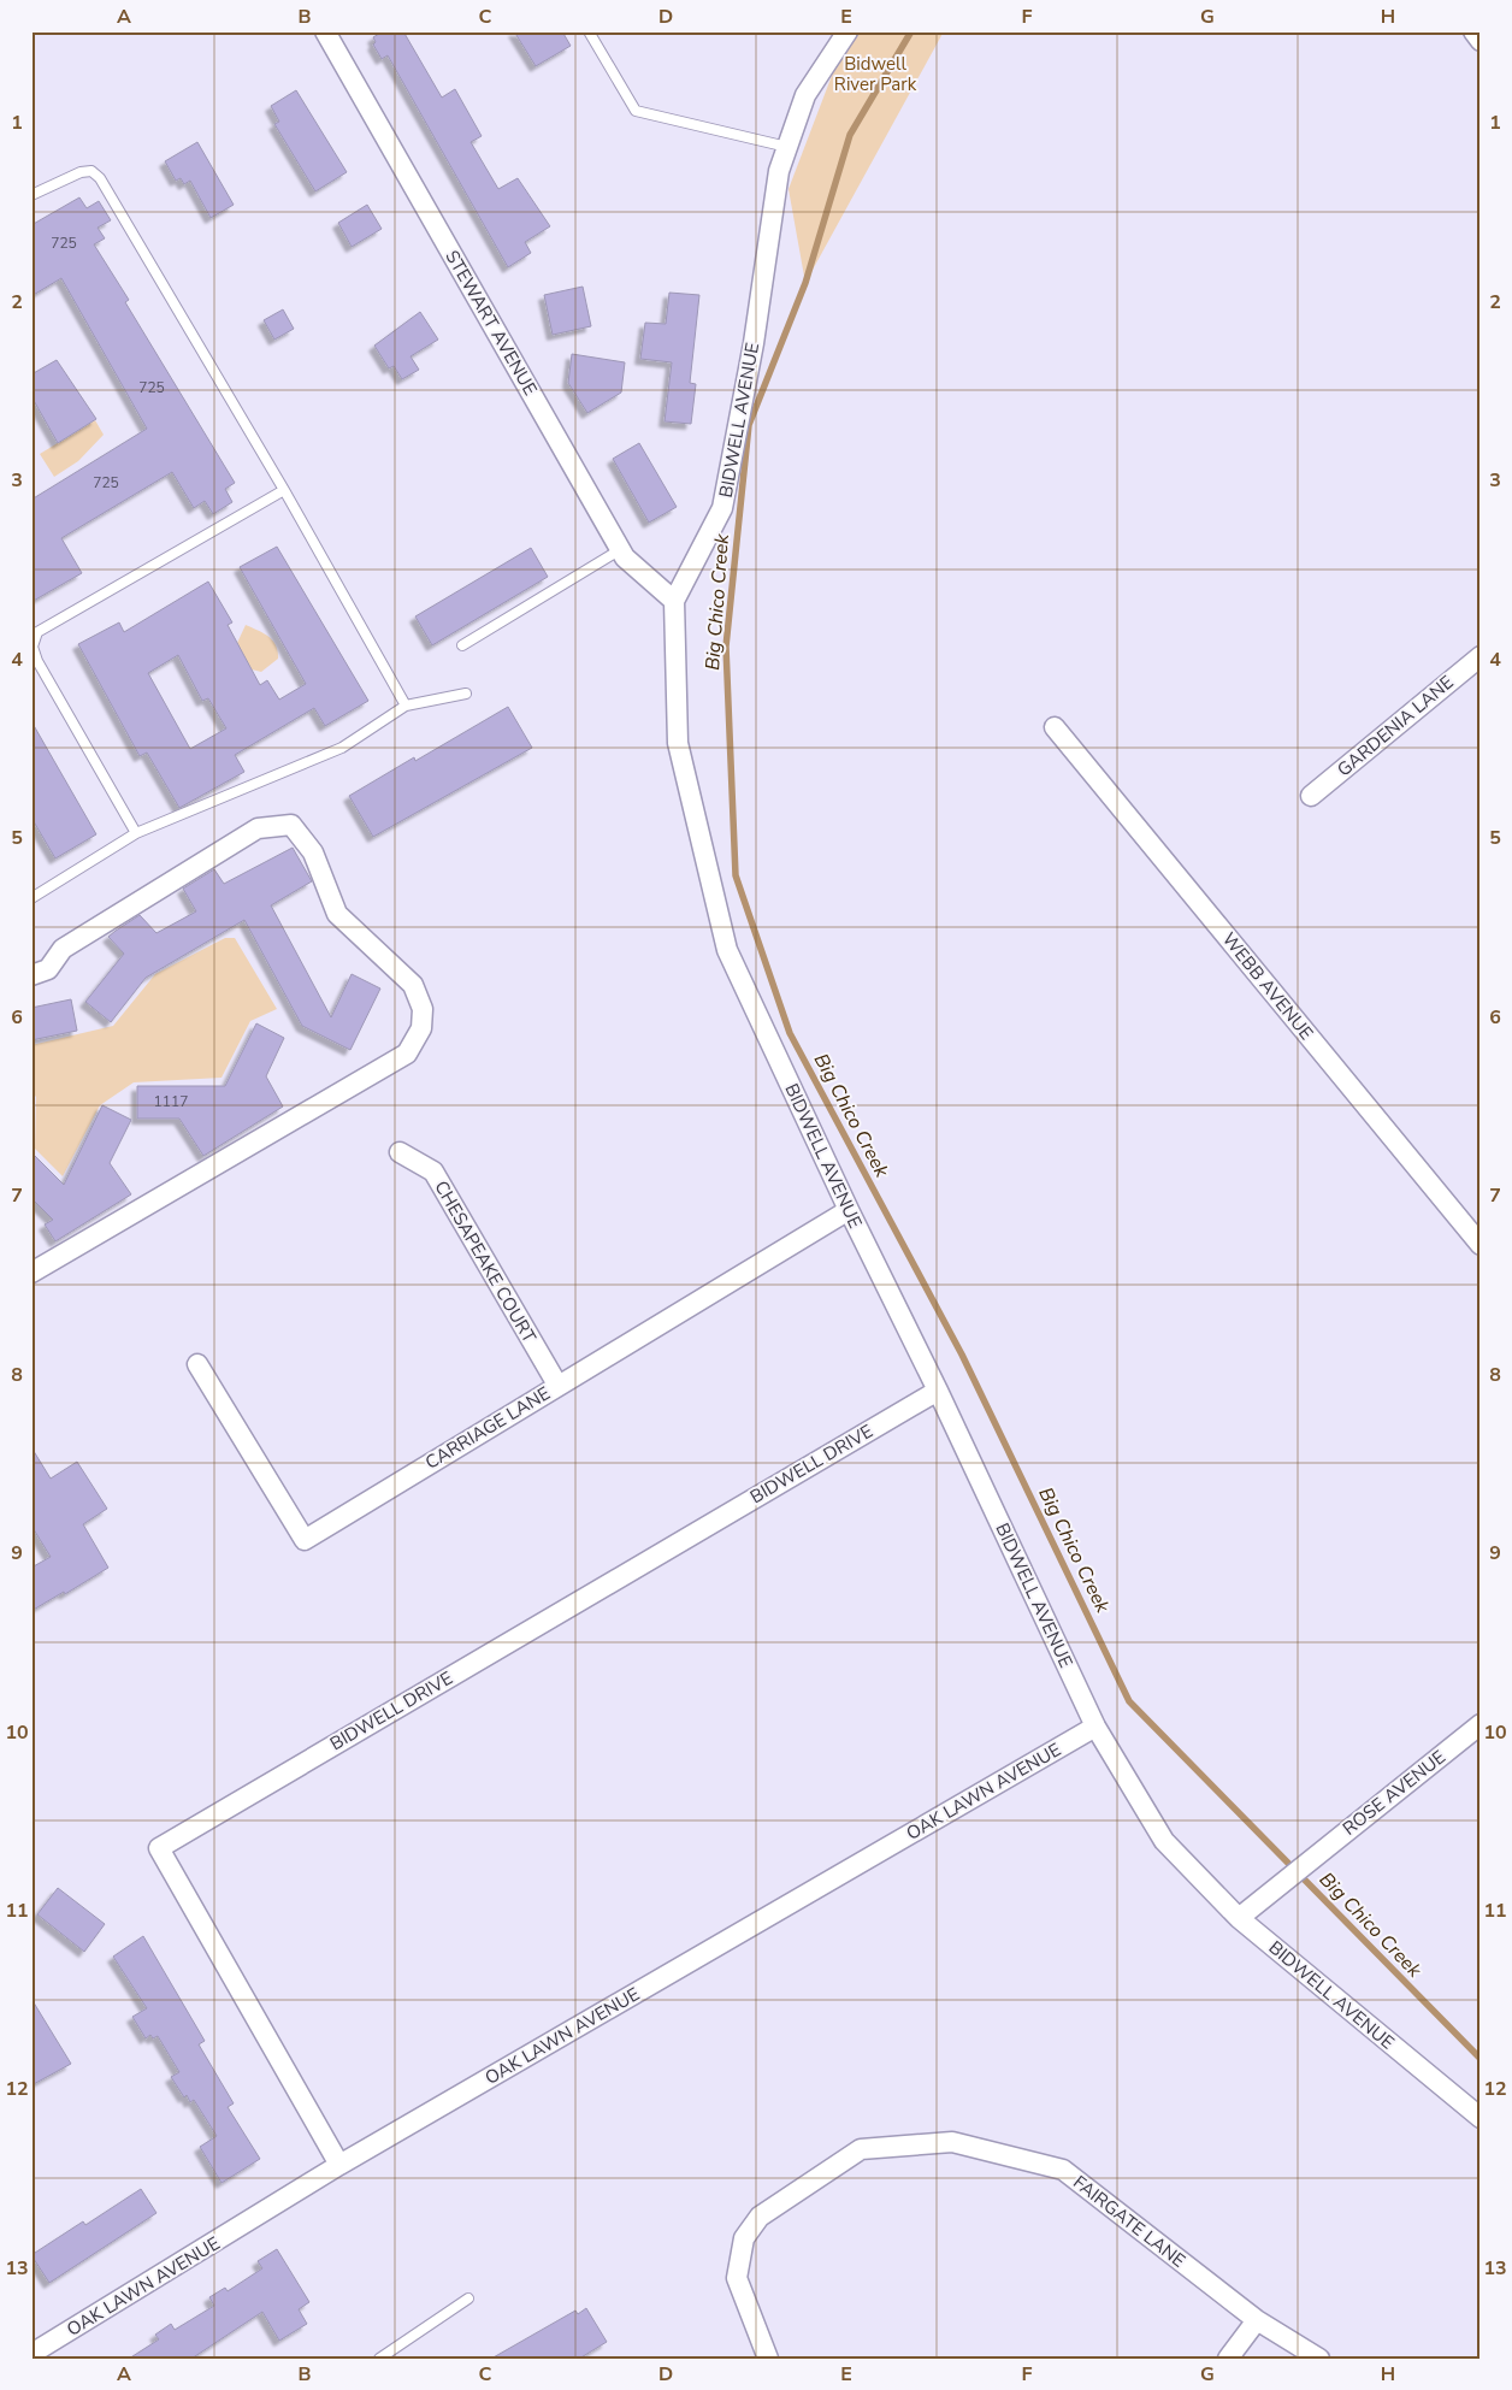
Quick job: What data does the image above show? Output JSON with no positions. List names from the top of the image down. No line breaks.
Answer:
{"streets":{"street":["STEWART AVENUE","BIDWELL AVENUE","GARDENIA LANE","WEBB AVENUE","CHESAPEAKE COURT","CARRIAGE LANE","BIDWELL DRIVE","OAK LAWN AVENUE","ROSE AVENUE","FAIRGATE LANE"]},"crossings":[["STEWART AVENUE","BIDWELL AVENUE"],["BIDWELL AVENUE","CARRIAGE LANE"],["BIDWELL AVENUE","BIDWELL DRIVE"],["BIDWELL AVENUE","OAK LAWN AVENUE"],["BIDWELL AVENUE","ROSE AVENUE"],["CHESAPEAKE COURT","CARRIAGE LANE"],["BIDWELL DRIVE","OAK LAWN AVENUE"]],"water":["Big Chico Creek"],"parks":["Bidwell River Park"],"house_numbers":["725","725","725","1117"],"grid":{"columns":["A","B","C","D","E","F","G","H"],"rows":["1","2","3","4","5","6","7","8","9","10","11","12","13"]}}
